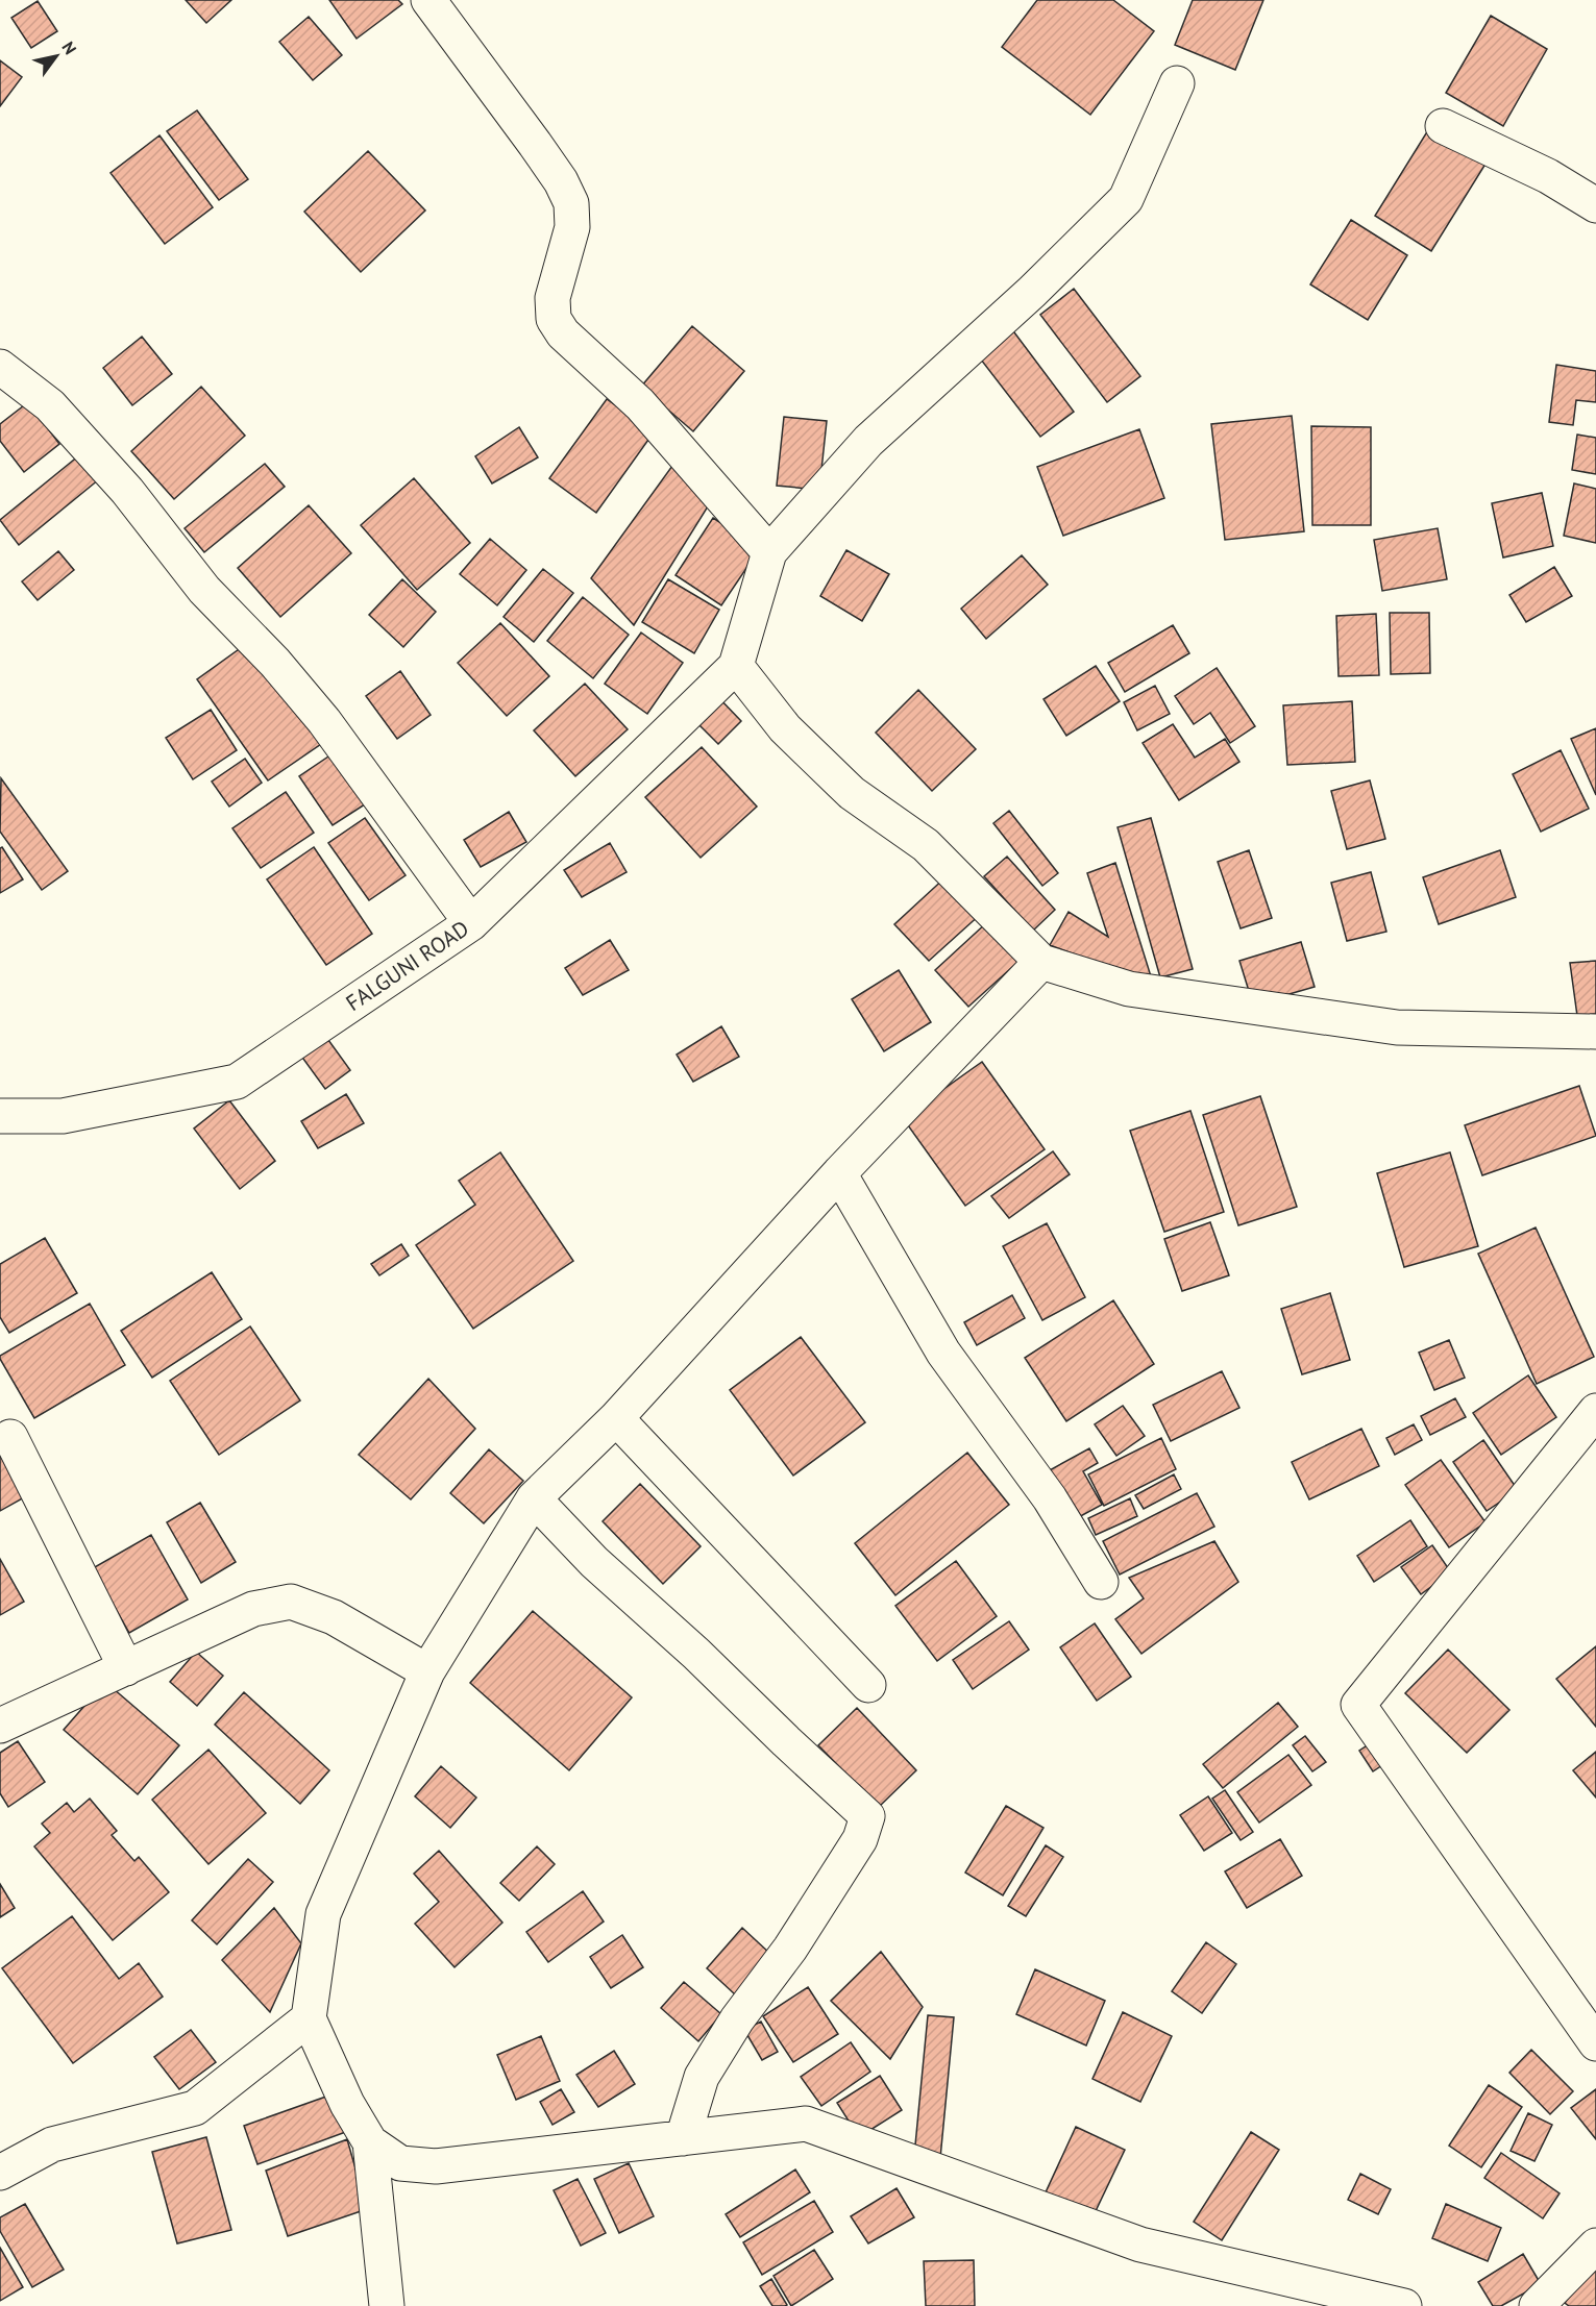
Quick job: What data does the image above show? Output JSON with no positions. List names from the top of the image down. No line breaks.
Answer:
{"streets":{"street":["FALGUNI ROAD"]},"north":"top right"}
